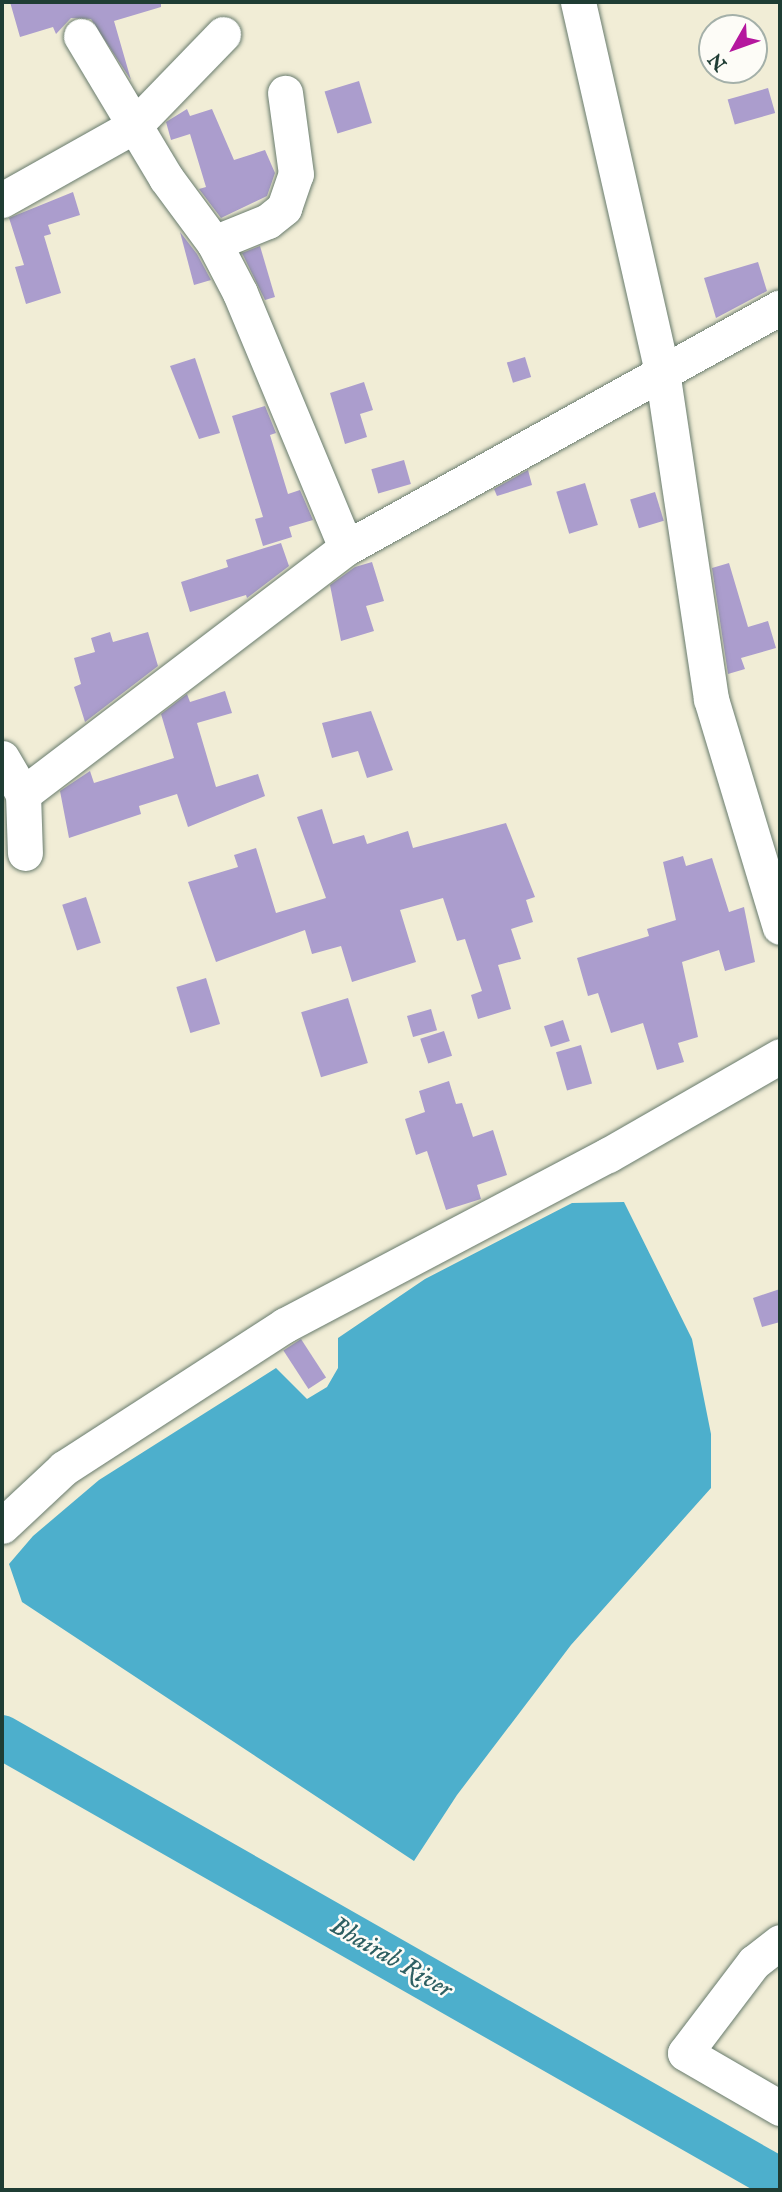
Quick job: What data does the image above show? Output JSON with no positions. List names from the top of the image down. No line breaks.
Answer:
{"water":["Bhairab River"],"north":"bottom left"}
